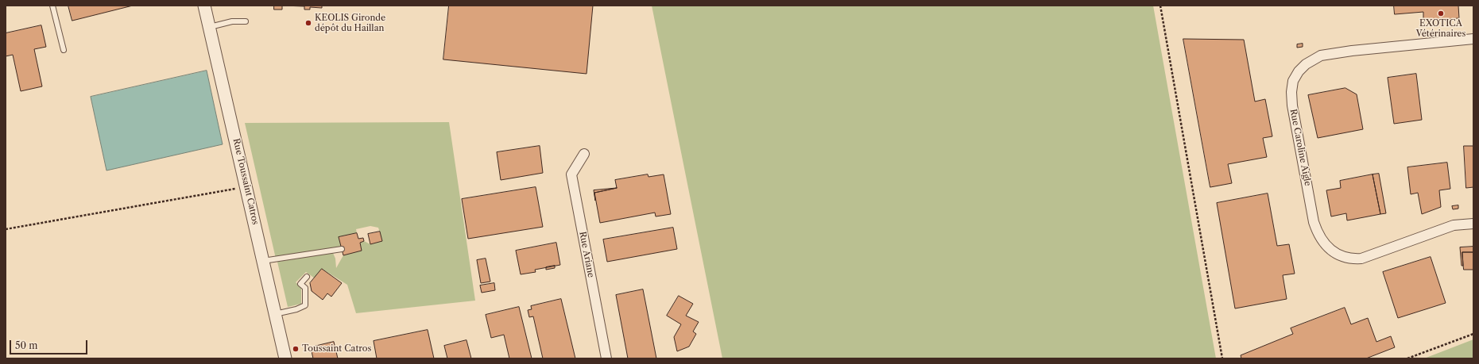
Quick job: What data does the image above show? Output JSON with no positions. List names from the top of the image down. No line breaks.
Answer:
{"streets":{"street":["Rue Caroline Aigle","Rue Toussaint Catros","Rue Ariane"]},"places":["EXOTICA Vétérinaires","KEOLIS Gironde dépôt du Haillan","Toussaint Catros"],"scale_bar":"50 m"}
